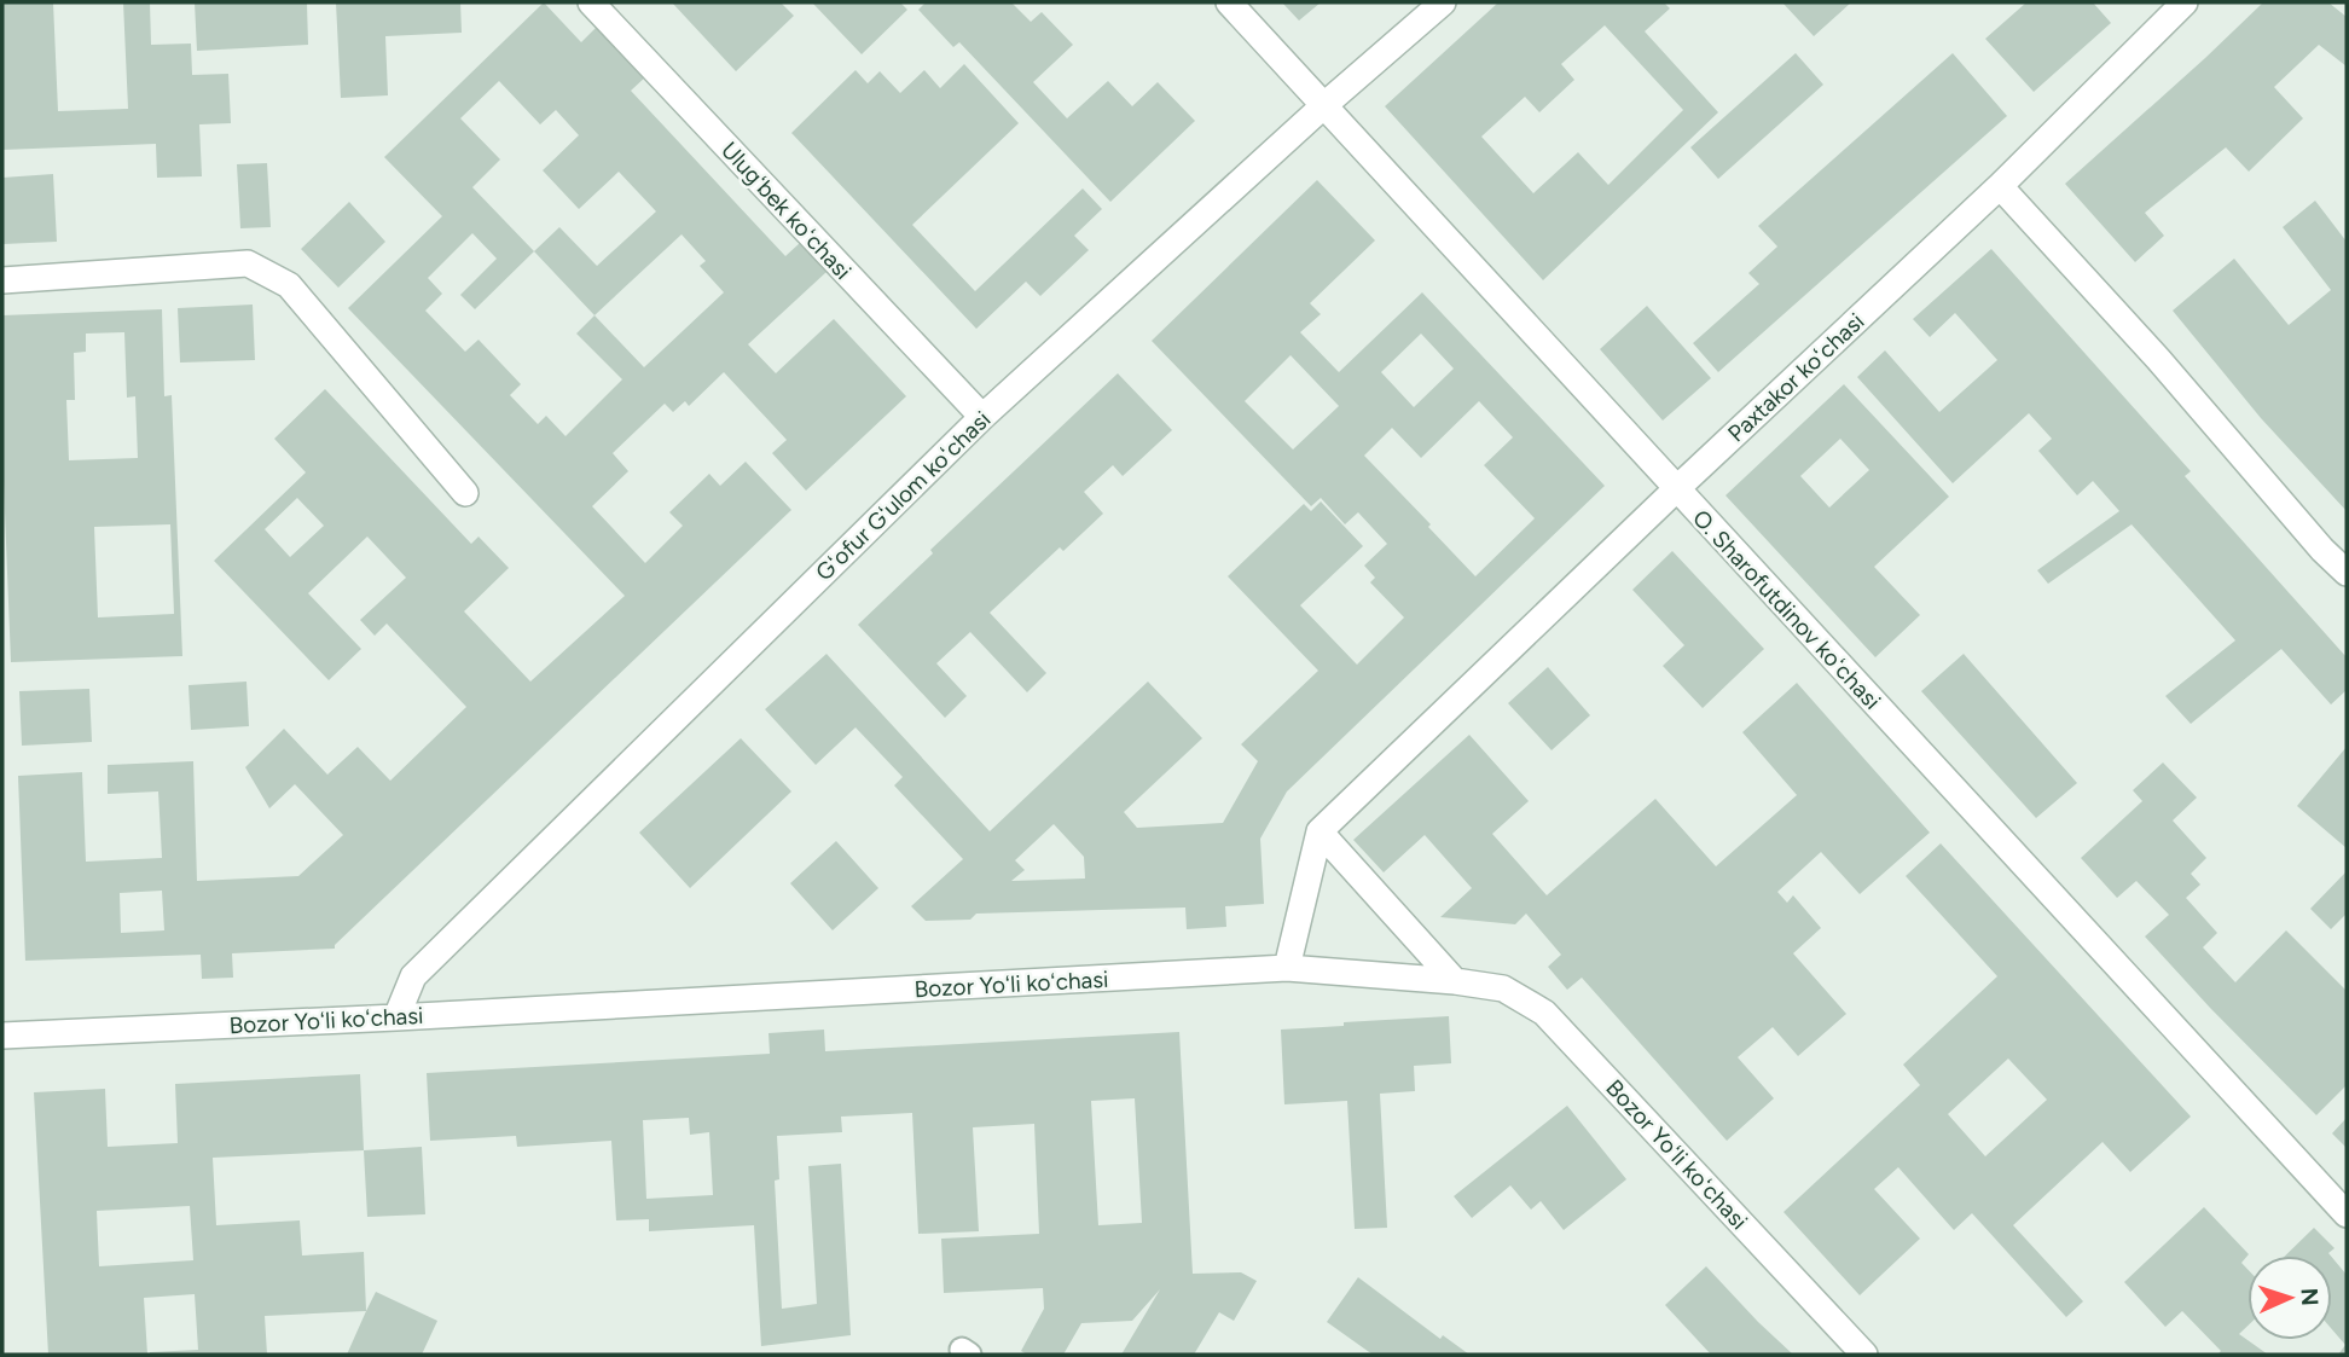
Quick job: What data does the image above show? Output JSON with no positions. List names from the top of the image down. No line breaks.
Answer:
{"streets":{"street":["Ulugʻbek koʻchasi","Paxtakor koʻchasi","Gʻofur Gʻulom koʻchasi","O. Sharofutdinov koʻchasi","Bozor Yoʻli koʻchasi"]},"crossings":[["Ulugʻbek koʻchasi","Gʻofur Gʻulom koʻchasi"],["Paxtakor koʻchasi","O. Sharofutdinov koʻchasi"],["Gʻofur Gʻulom koʻchasi","O. Sharofutdinov koʻchasi"],["Gʻofur Gʻulom koʻchasi","Bozor Yoʻli koʻchasi"]],"north":"right"}
